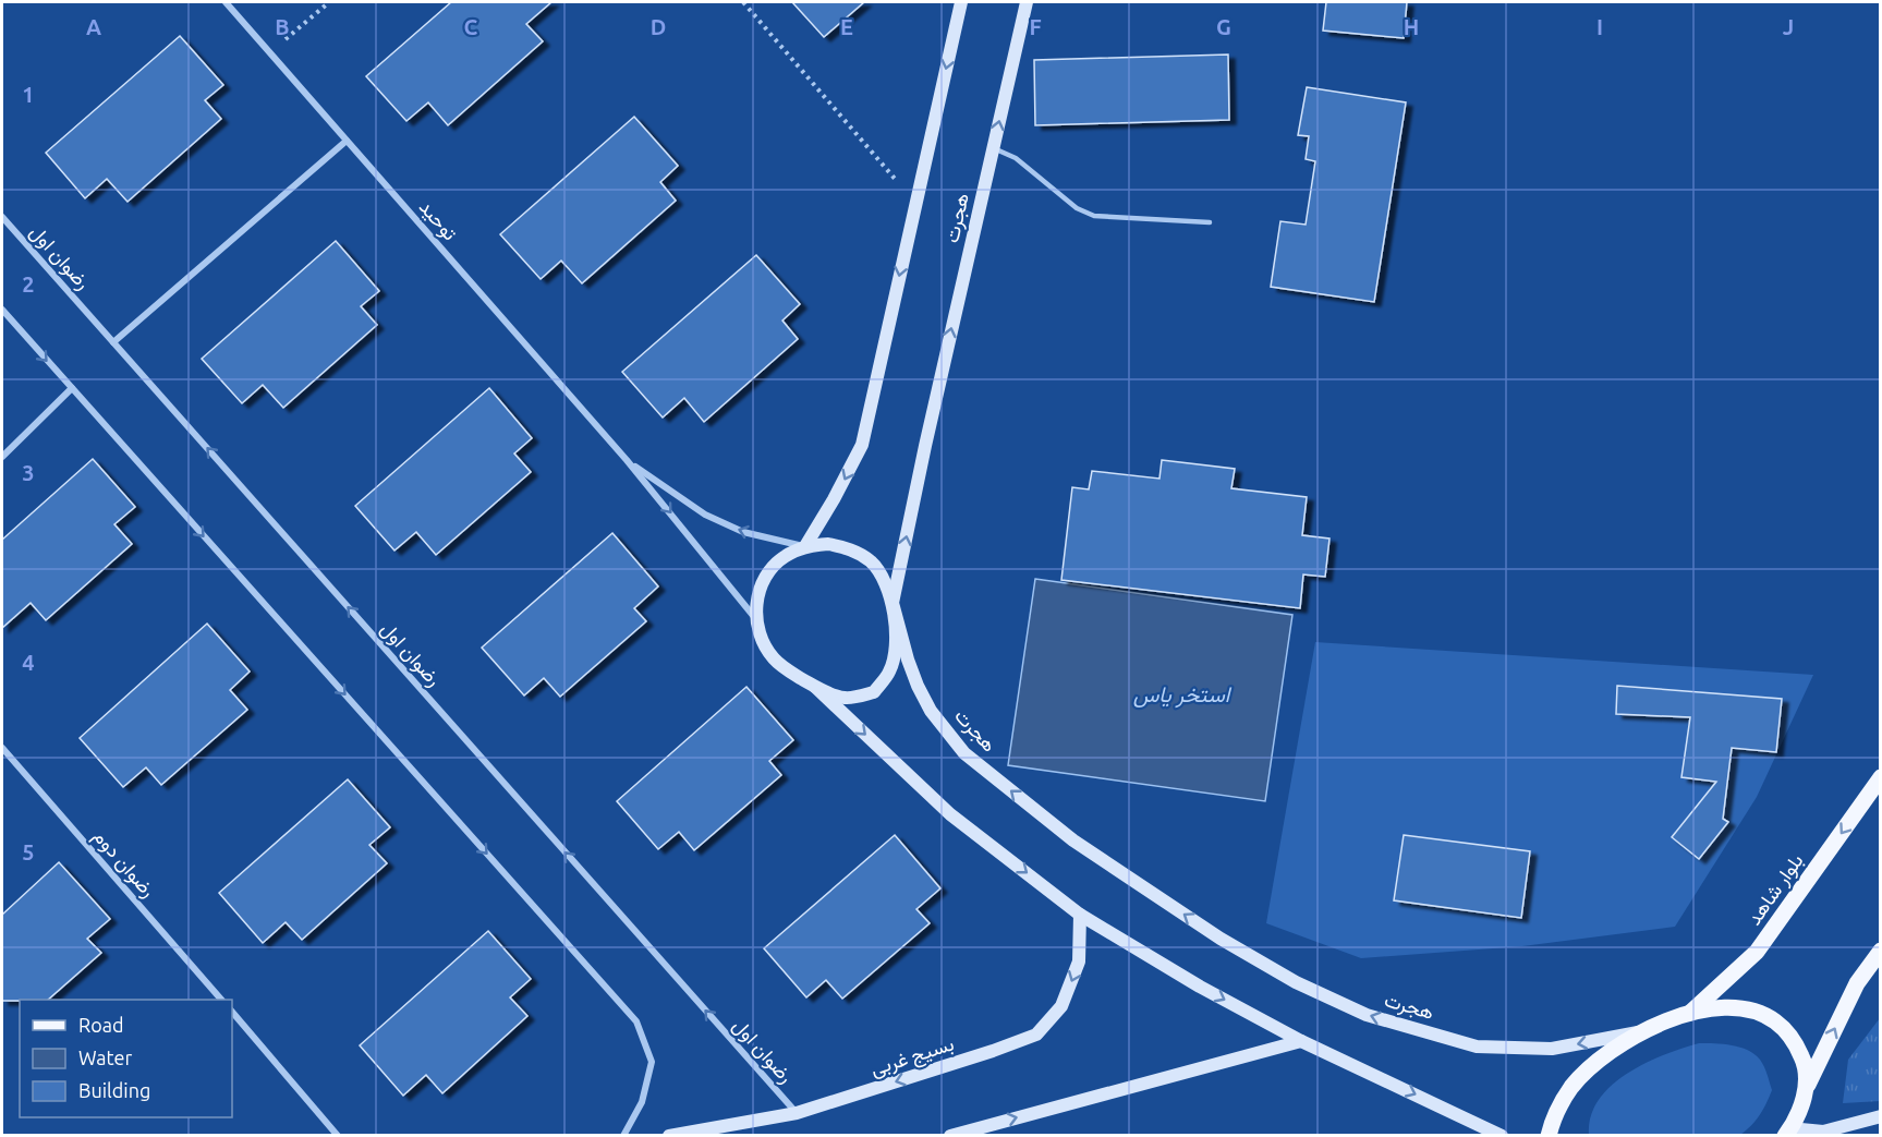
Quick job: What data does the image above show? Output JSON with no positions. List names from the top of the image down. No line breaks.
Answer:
{"streets":{"main road":["هجرت","بلوار شاهد","بسیج غربی"],"street":["توحید","رضوان اول","رضوان دوم"]},"crossings":[["رضوان اول","بسیج غربی"]],"one_way":["رضوان اول"],"water":["استخر یاس"],"legend":["Road","Water","Building"],"grid":{"columns":["A","B","C","D","E","F","G","H","I","J"],"rows":["1","2","3","4","5"]}}
